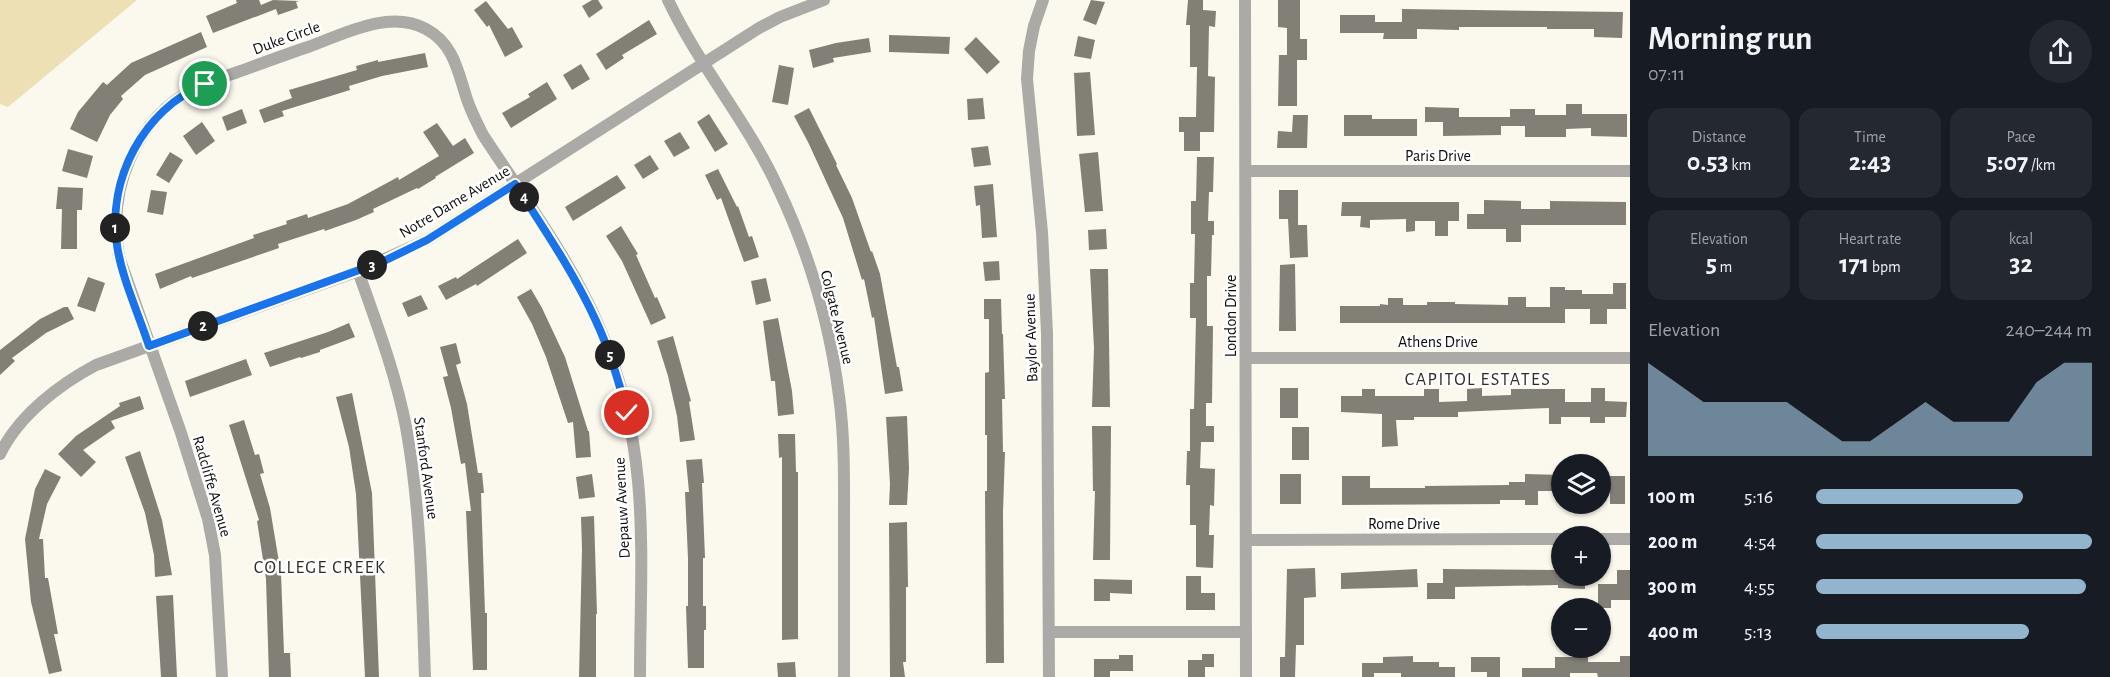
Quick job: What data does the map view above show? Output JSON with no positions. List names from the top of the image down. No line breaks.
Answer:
{"streets":{"street":["Duke Circle","Paris Drive","Notre Dame Avenue","London Drive","Colgate Avenue","Baylor Avenue","Athens Drive","Stanford Avenue","Radcliffe Avenue","Depauw Avenue","Rome Drive"]},"crossings":[["Duke Circle","Notre Dame Avenue"],["Duke Circle","Radcliffe Avenue"],["Duke Circle","Depauw Avenue"],["Paris Drive","London Drive"],["Notre Dame Avenue","Colgate Avenue"],["Notre Dame Avenue","Stanford Avenue"],["Notre Dame Avenue","Radcliffe Avenue"],["Notre Dame Avenue","Depauw Avenue"],["London Drive","Athens Drive"],["London Drive","Rome Drive"]],"districts":["CAPITOL ESTATES","COLLEGE CREEK"],"page":{"heading":["Morning run","07:11"],"stats":[["Distance","0.53 km"],["Time","2:43"],["Pace","5:07 /km"],["Elevation","5 m"],["Heart rate","171 bpm"],["kcal","32"]],"pins":["4","1","3","2","5"],"chart":["Elevation","240–244 m"],"map_buttons":["+","−"],"list":[{"name":"100 m","note":"5:16"},{"name":"200 m","note":"4:54"},{"name":"300 m","note":"4:55"},{"name":"400 m","note":"5:13"}]}}
